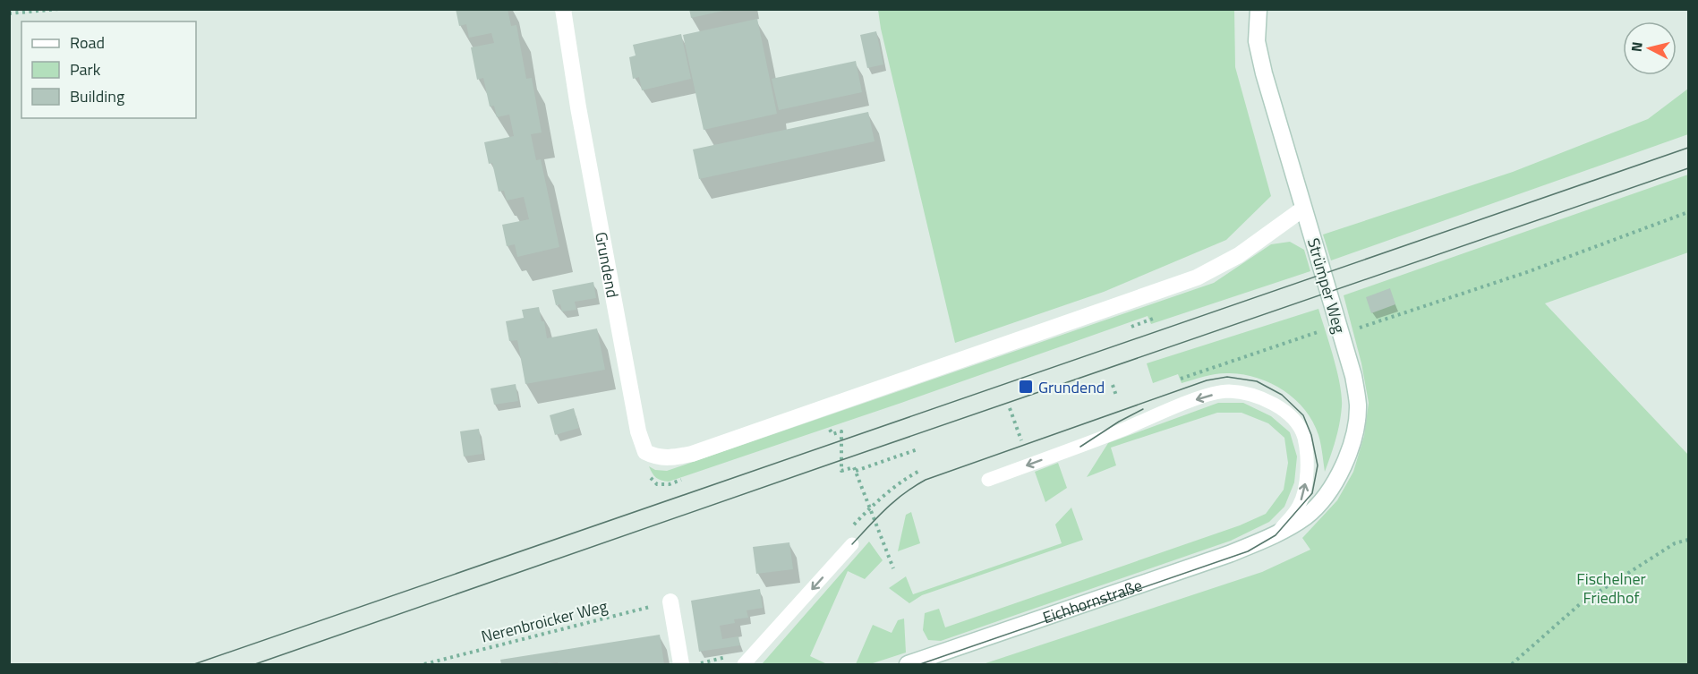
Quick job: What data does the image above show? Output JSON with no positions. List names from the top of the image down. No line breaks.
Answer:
{"streets":{"street":["Grundend","Strümper Weg","Eichhornstraße"],"path":["Nerenbroicker Weg"]},"crossings":[["Strümper Weg","Eichhornstraße"]],"parks":["Fischelner Friedhof"],"places":{"transit":["Grundend"]},"legend":["Road","Park","Building"],"north":"left"}
